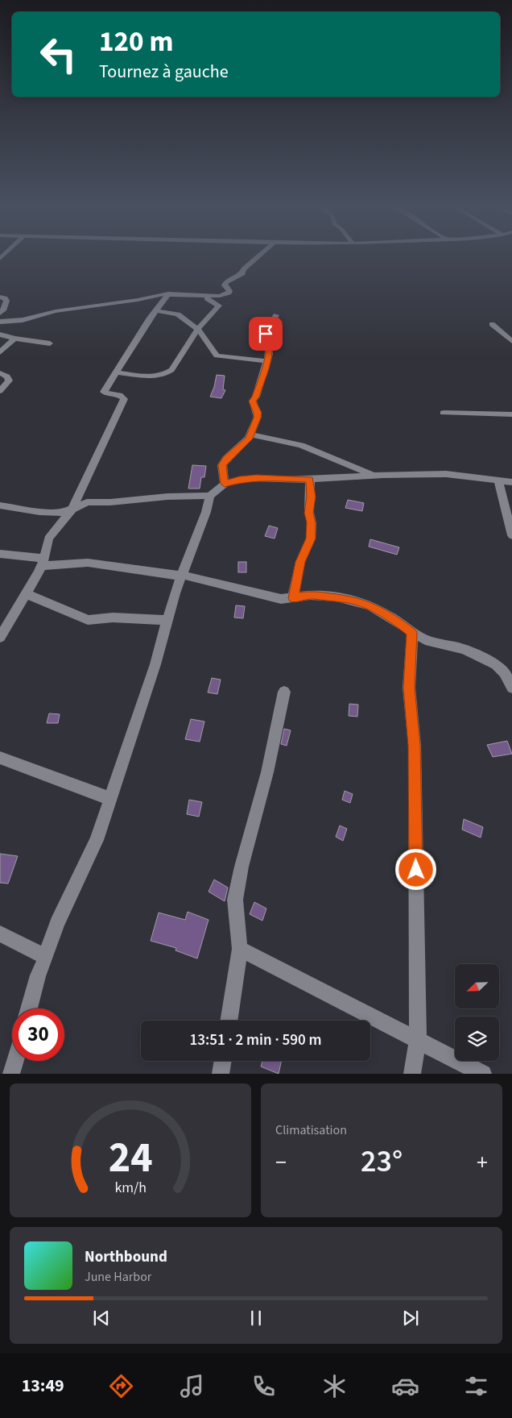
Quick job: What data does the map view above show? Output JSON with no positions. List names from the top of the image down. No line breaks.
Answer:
{"north":"bottom left","page":{"turn":["120 m","Tournez à gauche"],"limit":"30","trip":"13:51 · 2 min · 590 m","tile":"Climatisation","heat":["−","23°","+"],"song":["Northbound","June Harbor"],"tabs":"13:49","gauge":["24","km/h"]}}
